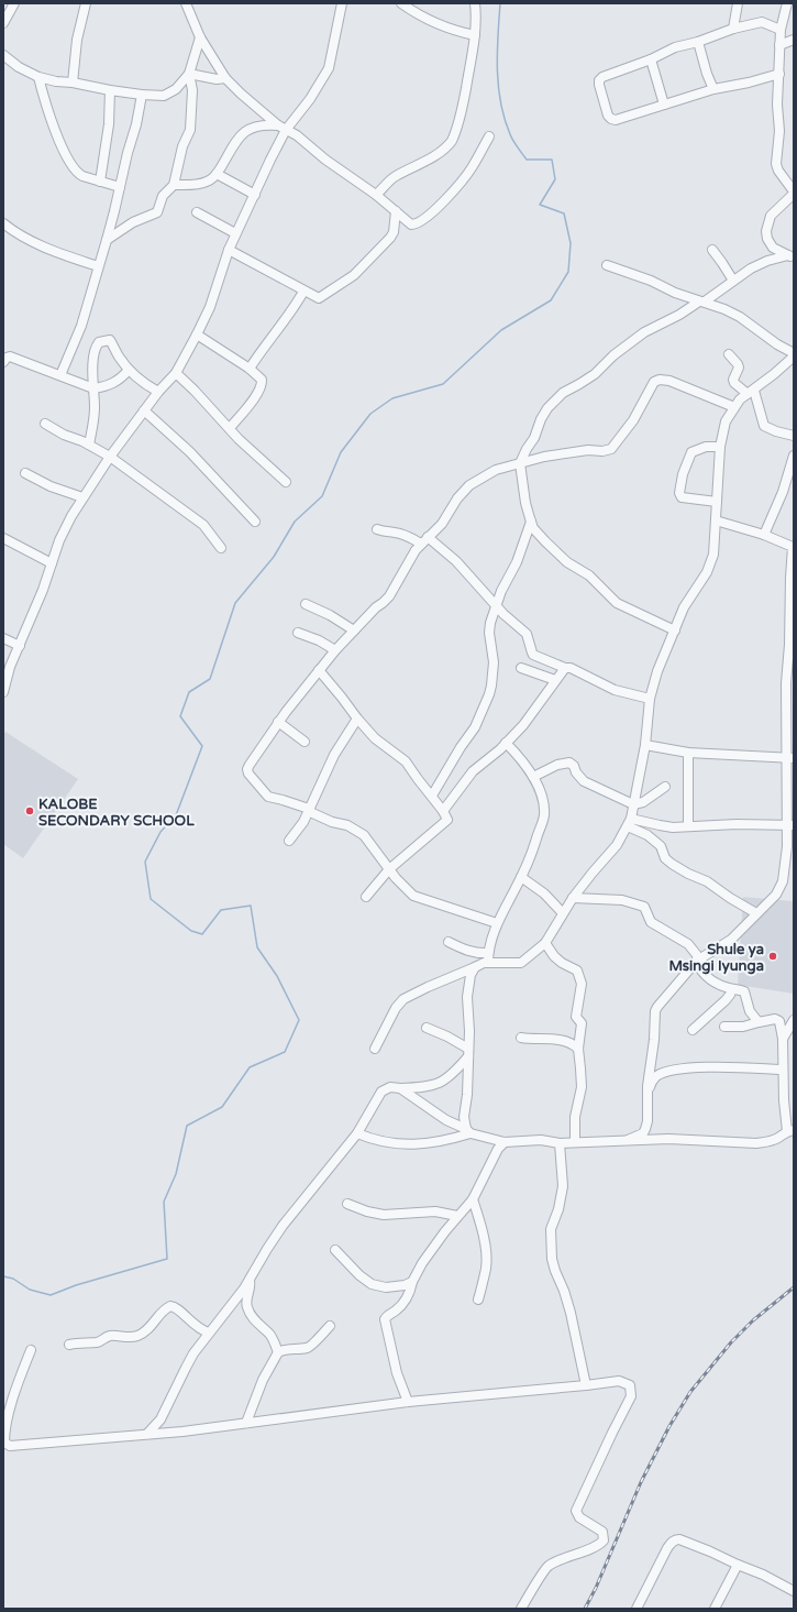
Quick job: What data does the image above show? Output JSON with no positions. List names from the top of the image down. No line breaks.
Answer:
{"places":["KALOBE SECONDARY SCHOOL","Shule ya Msingi Iyunga"]}
